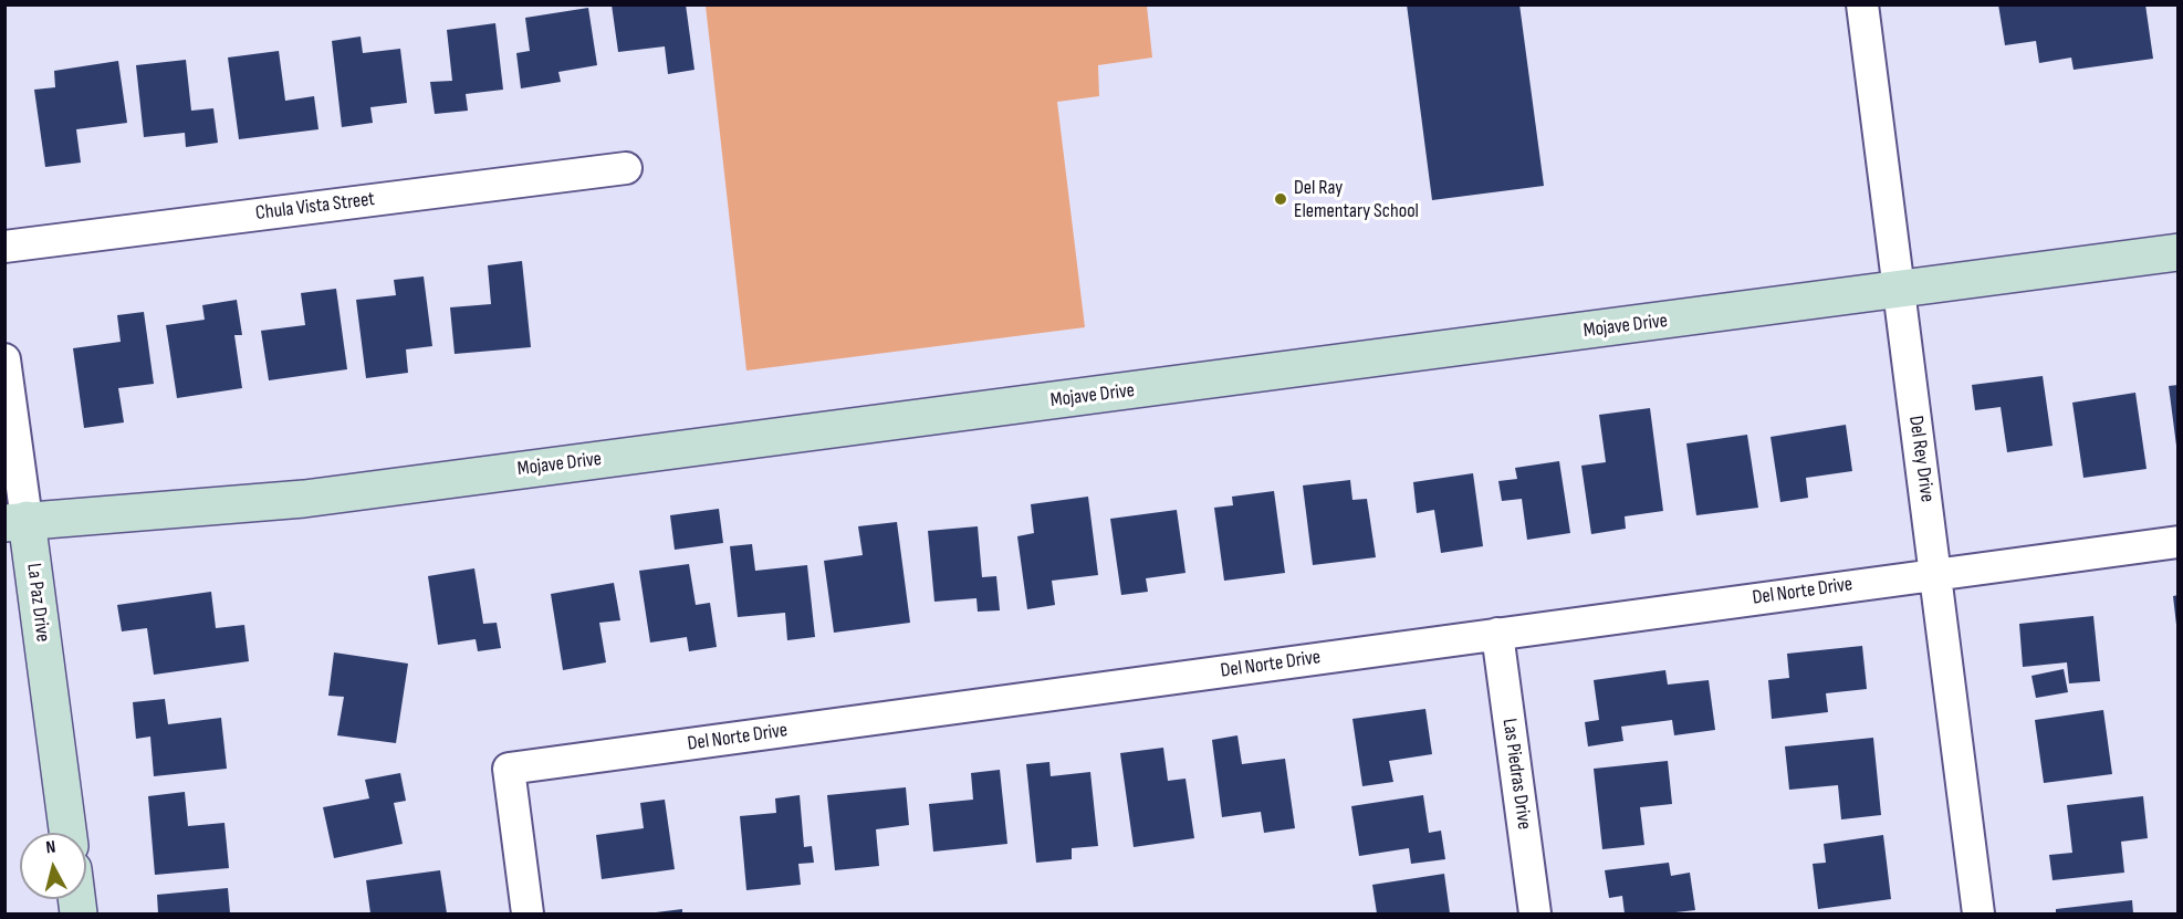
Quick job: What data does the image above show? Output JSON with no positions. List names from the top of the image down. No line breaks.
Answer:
{"streets":{"main road":["Mojave Drive","La Paz Drive"],"street":["Chula Vista Street","Del Rey Drive","Del Norte Drive","Las Piedras Drive"]},"crossings":[["Mojave Drive","Del Rey Drive"],["Mojave Drive","La Paz Drive"],["Del Rey Drive","Del Norte Drive"],["Del Norte Drive","Las Piedras Drive"]],"places":["Del Ray Elementary School"],"north":"top"}
